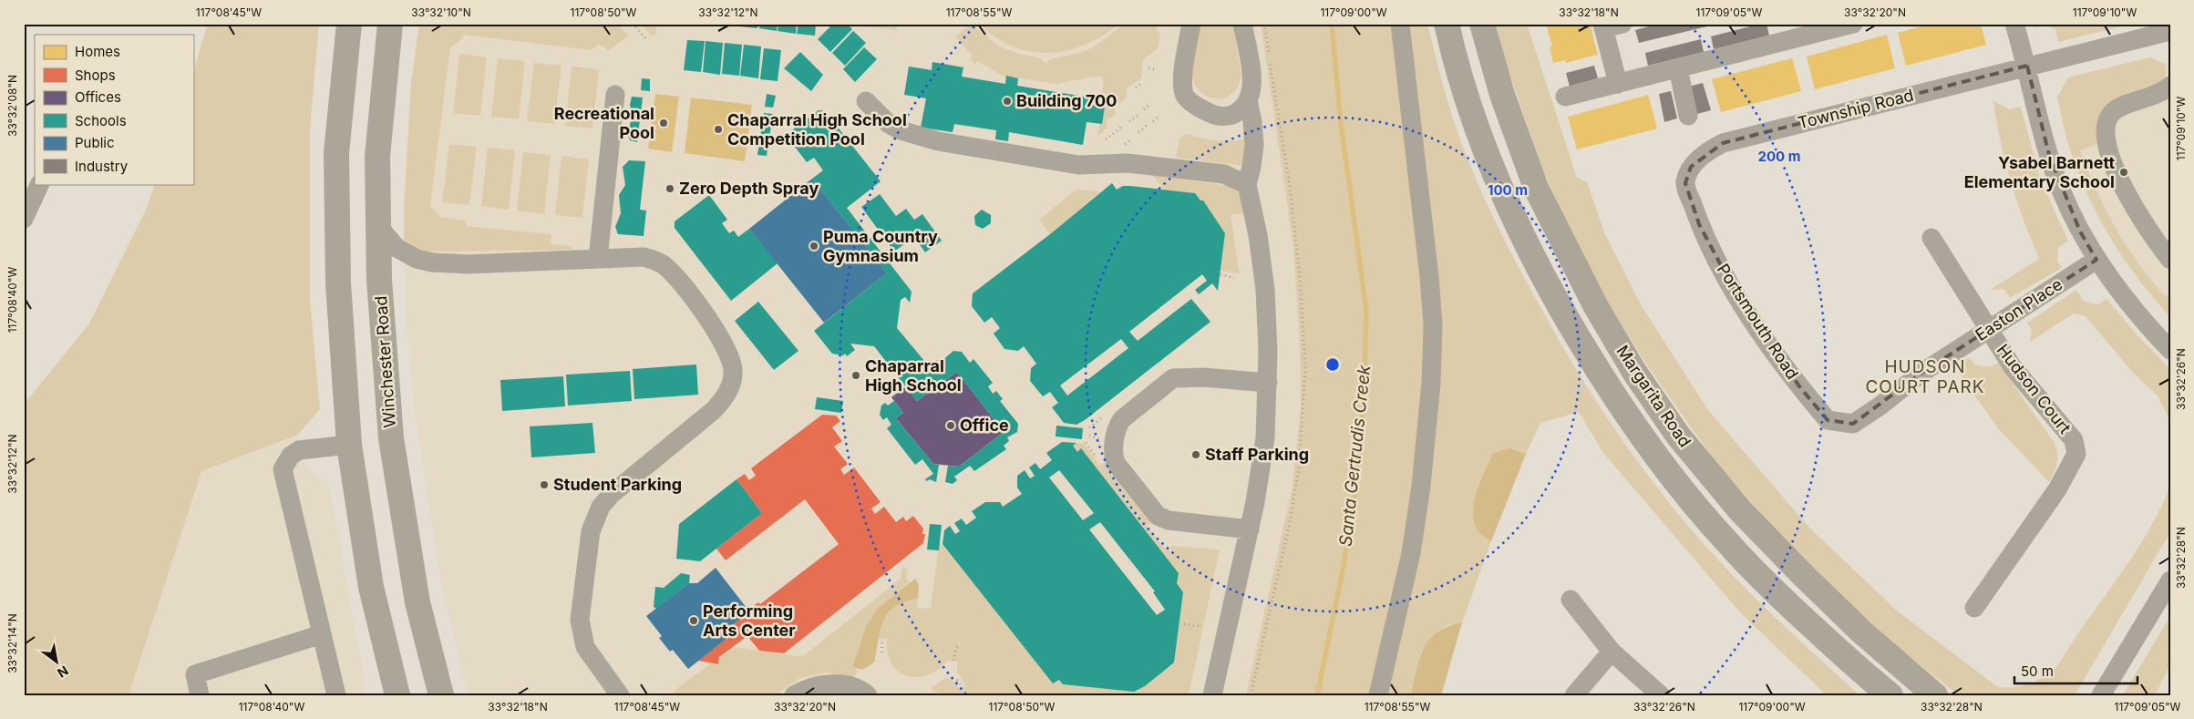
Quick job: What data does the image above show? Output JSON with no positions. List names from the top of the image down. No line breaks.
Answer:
{"streets":{"main road":["Winchester Road","Margarita Road"],"street":["Township Road","Easton Place","Portsmouth Road","Hudson Court"]},"crossings":[["Township Road","Portsmouth Road"],["Easton Place","Portsmouth Road"],["Easton Place","Hudson Court"]],"districts":["HUDSON COURT PARK"],"water":["Santa Gertrudis Creek"],"places":["Building 700","Recreational Pool","Chaparral High School Competition Pool","Ysabel Barnett Elementary School","Zero Depth Spray","Puma Country Gymnasium","Chaparral High School","Office","Staff Parking","Student Parking","Performing Arts Center"],"legend":["Homes","Shops","Offices","Schools","Public","Industry"],"scale_bar":"50 m","north":"bottom right","coordinates":["117°08'45\"W","33°32'10\"N","117°08'50\"W","33°32'12\"N","117°08'55\"W","117°09'00\"W","33°32'18\"N","117°09'05\"W","33°32'20\"N","117°09'10\"W","33°32'08\"N","117°08'40\"W","33°32'26\"N","33°32'28\"N","33°32'14\"N"],"rings":["200 m","100 m"]}
